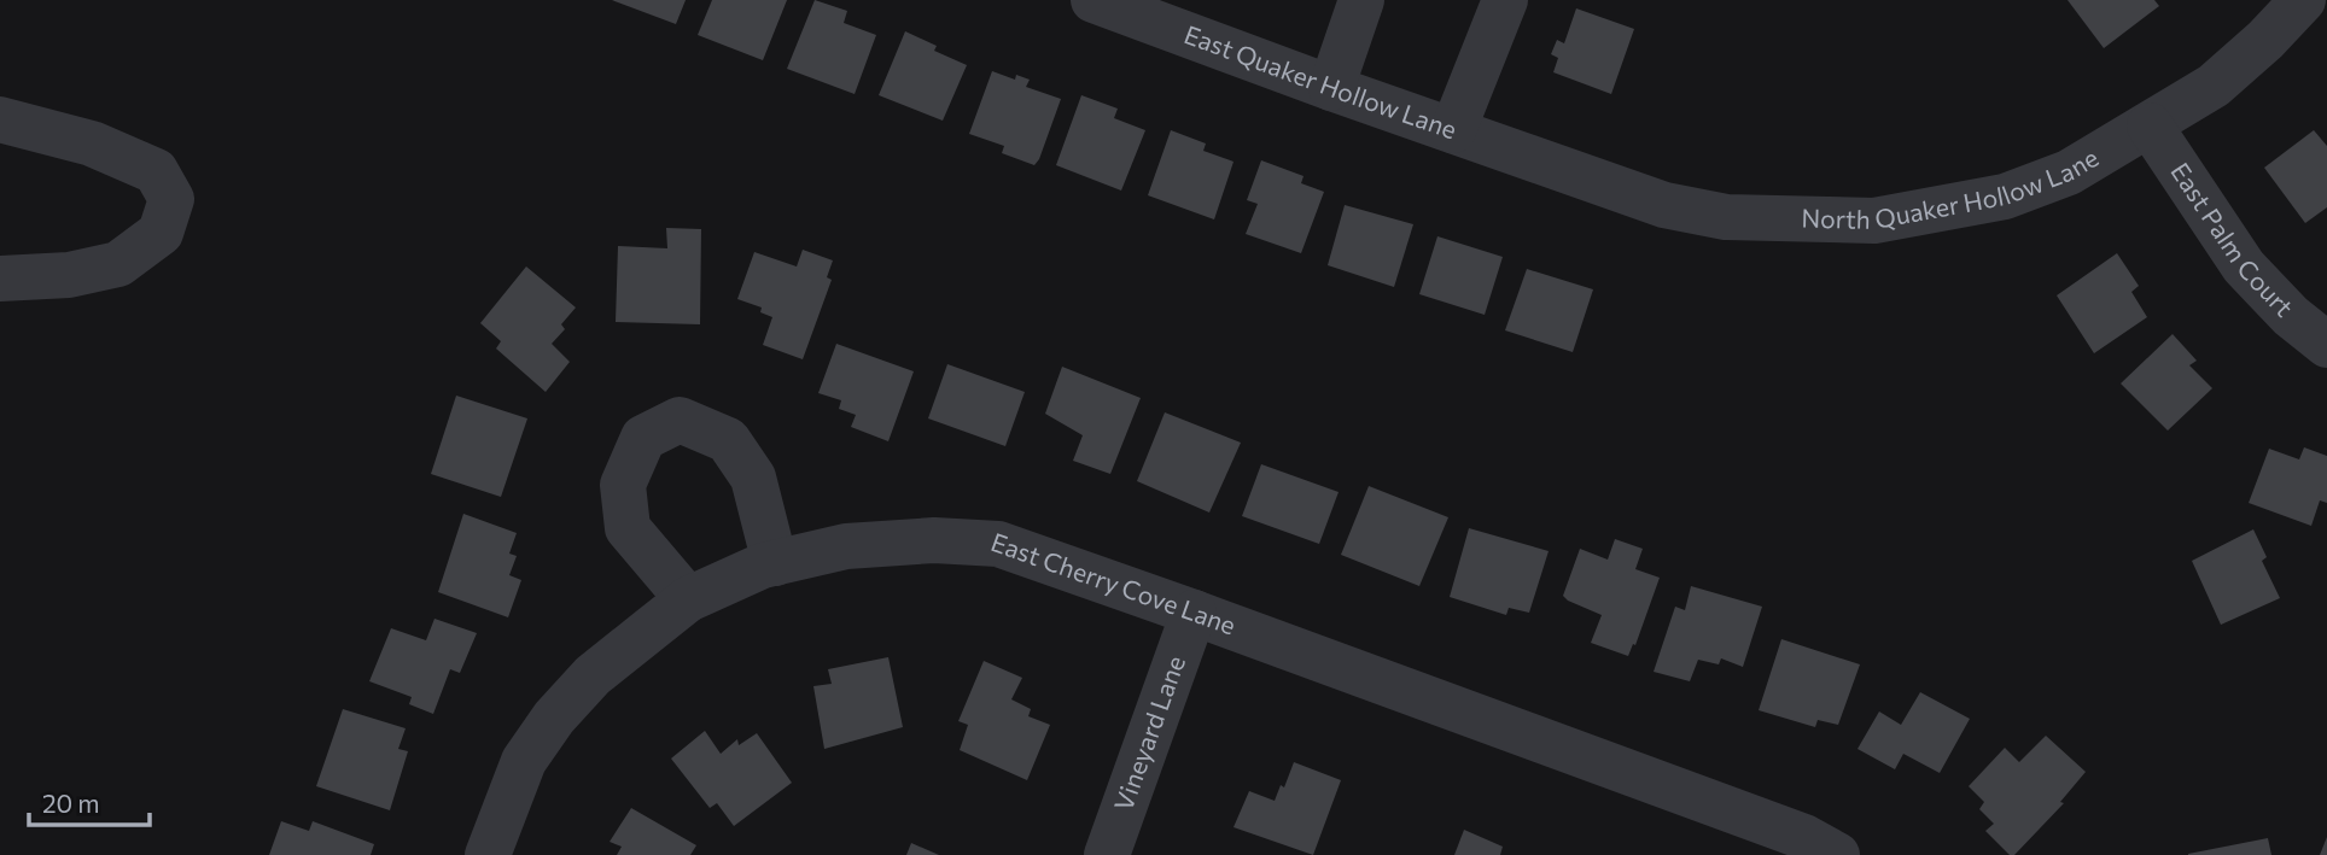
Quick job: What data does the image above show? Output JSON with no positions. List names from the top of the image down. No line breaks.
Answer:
{"streets":{"street":["East Quaker Hollow Lane","North Quaker Hollow Lane","East Palm Court","East Cherry Cove Lane","Vineyard Lane"]},"crossings":[["East Quaker Hollow Lane","North Quaker Hollow Lane"],["North Quaker Hollow Lane","East Palm Court"],["East Cherry Cove Lane","Vineyard Lane"]],"scale_bar":"20 m"}
